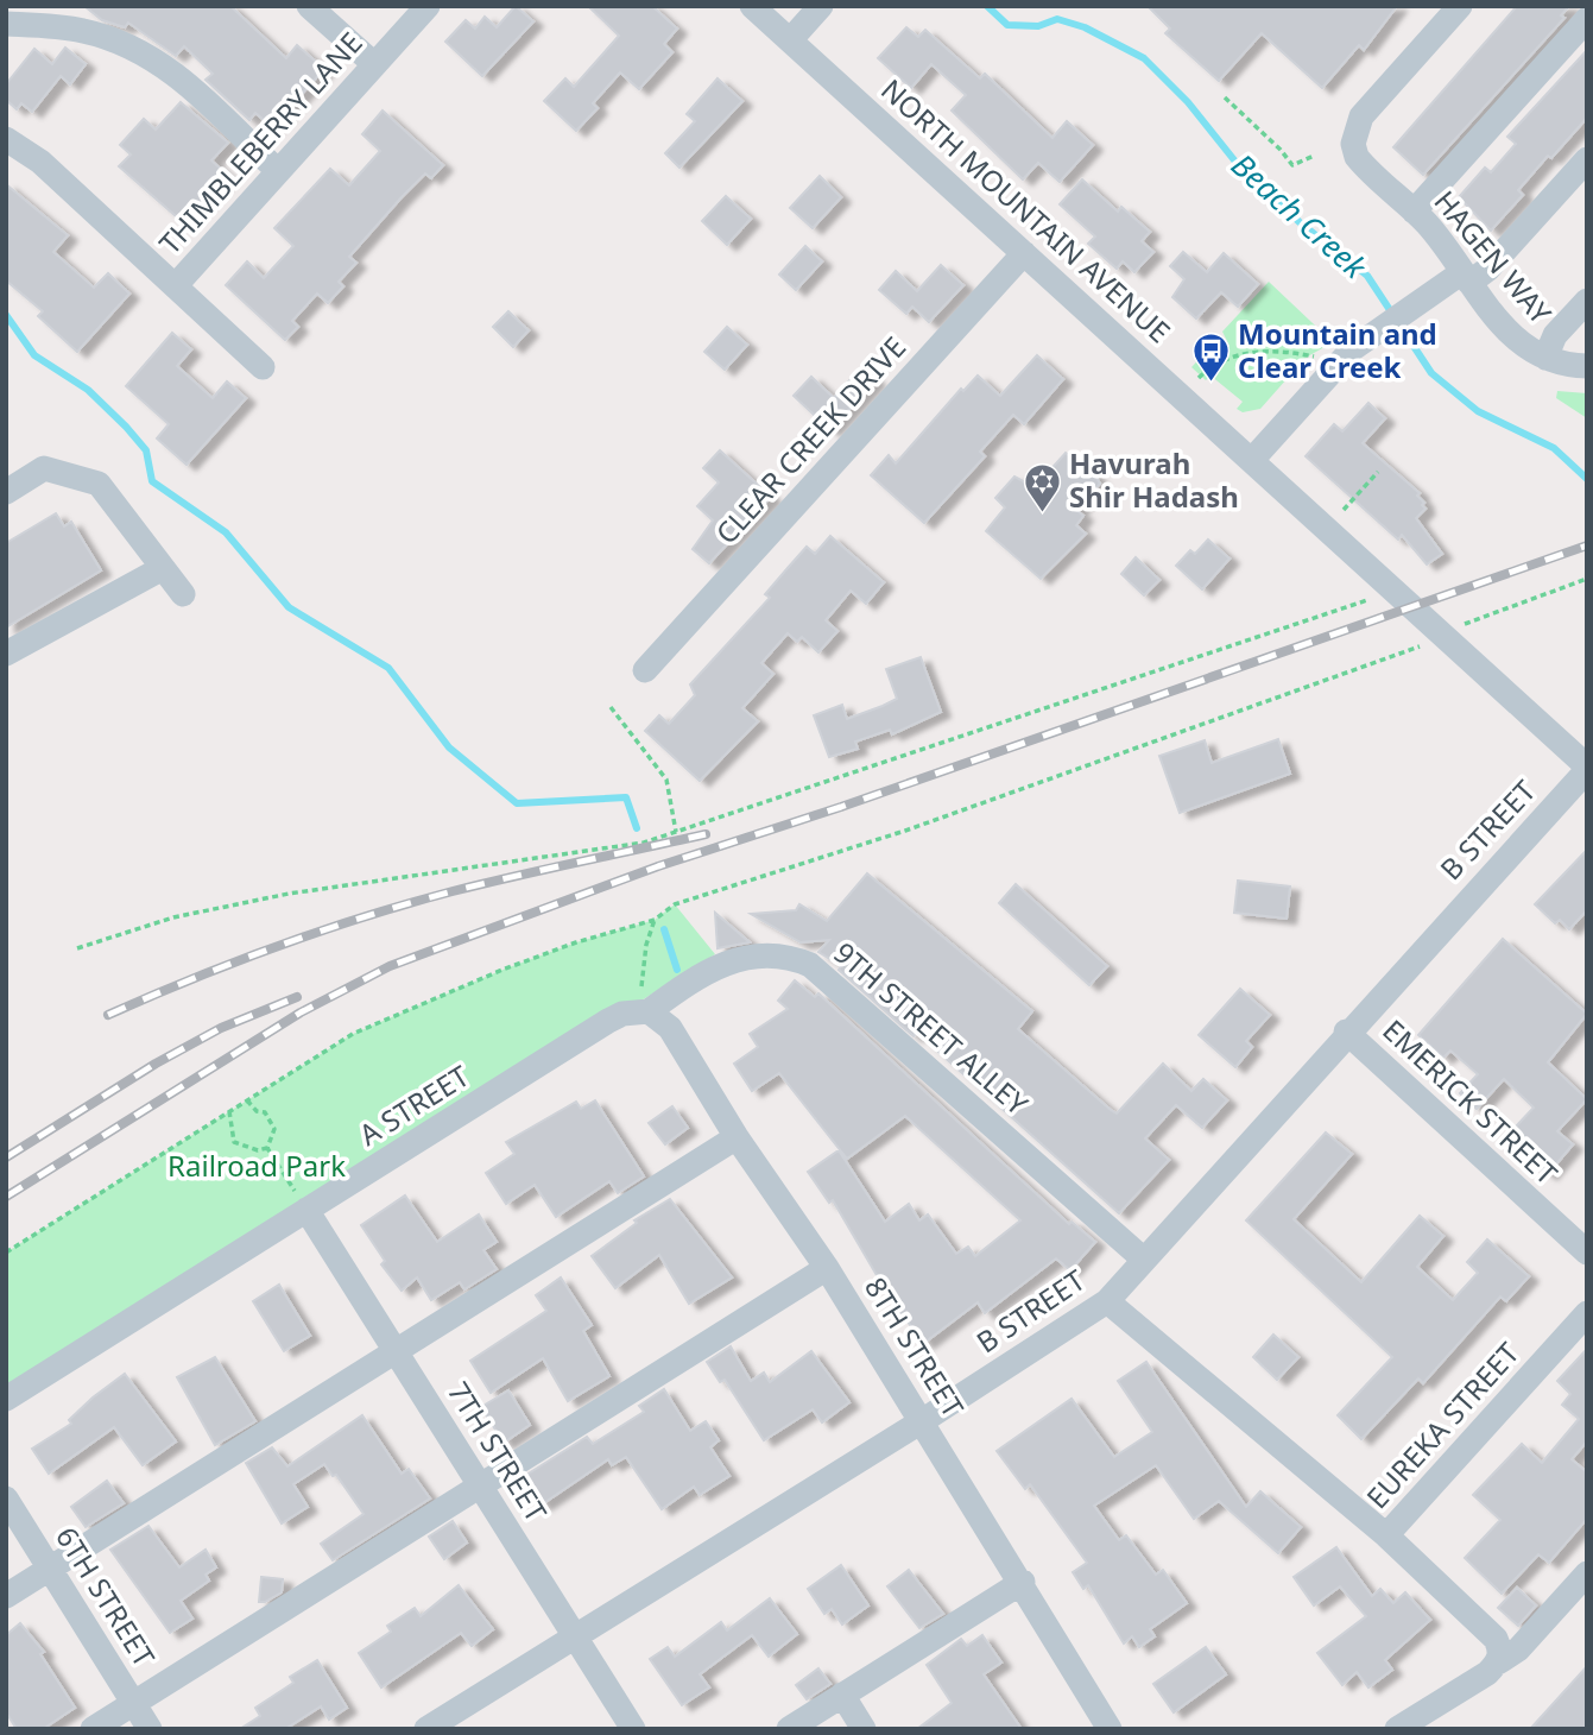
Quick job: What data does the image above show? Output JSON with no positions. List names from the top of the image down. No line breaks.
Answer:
{"streets":{"street":["THIMBLEBERRY LANE","NORTH MOUNTAIN AVENUE","HAGEN WAY","CLEAR CREEK DRIVE","B STREET","9TH STREET ALLEY","EMERICK STREET","A STREET","8TH STREET","EUREKA STREET","7TH STREET","6TH STREET"]},"crossings":[["NORTH MOUNTAIN AVENUE","CLEAR CREEK DRIVE"],["NORTH MOUNTAIN AVENUE","B STREET"],["B STREET","9TH STREET ALLEY"],["B STREET","EMERICK STREET"],["B STREET","8TH STREET"],["B STREET","7TH STREET"],["9TH STREET ALLEY","A STREET"],["9TH STREET ALLEY","8TH STREET"],["A STREET","8TH STREET"],["A STREET","7TH STREET"]],"water":["Beach Creek"],"parks":["Railroad Park"],"places":{"bus stop":["Mountain and Clear Creek"],"synagogue":["Havurah Shir Hadash"]}}
